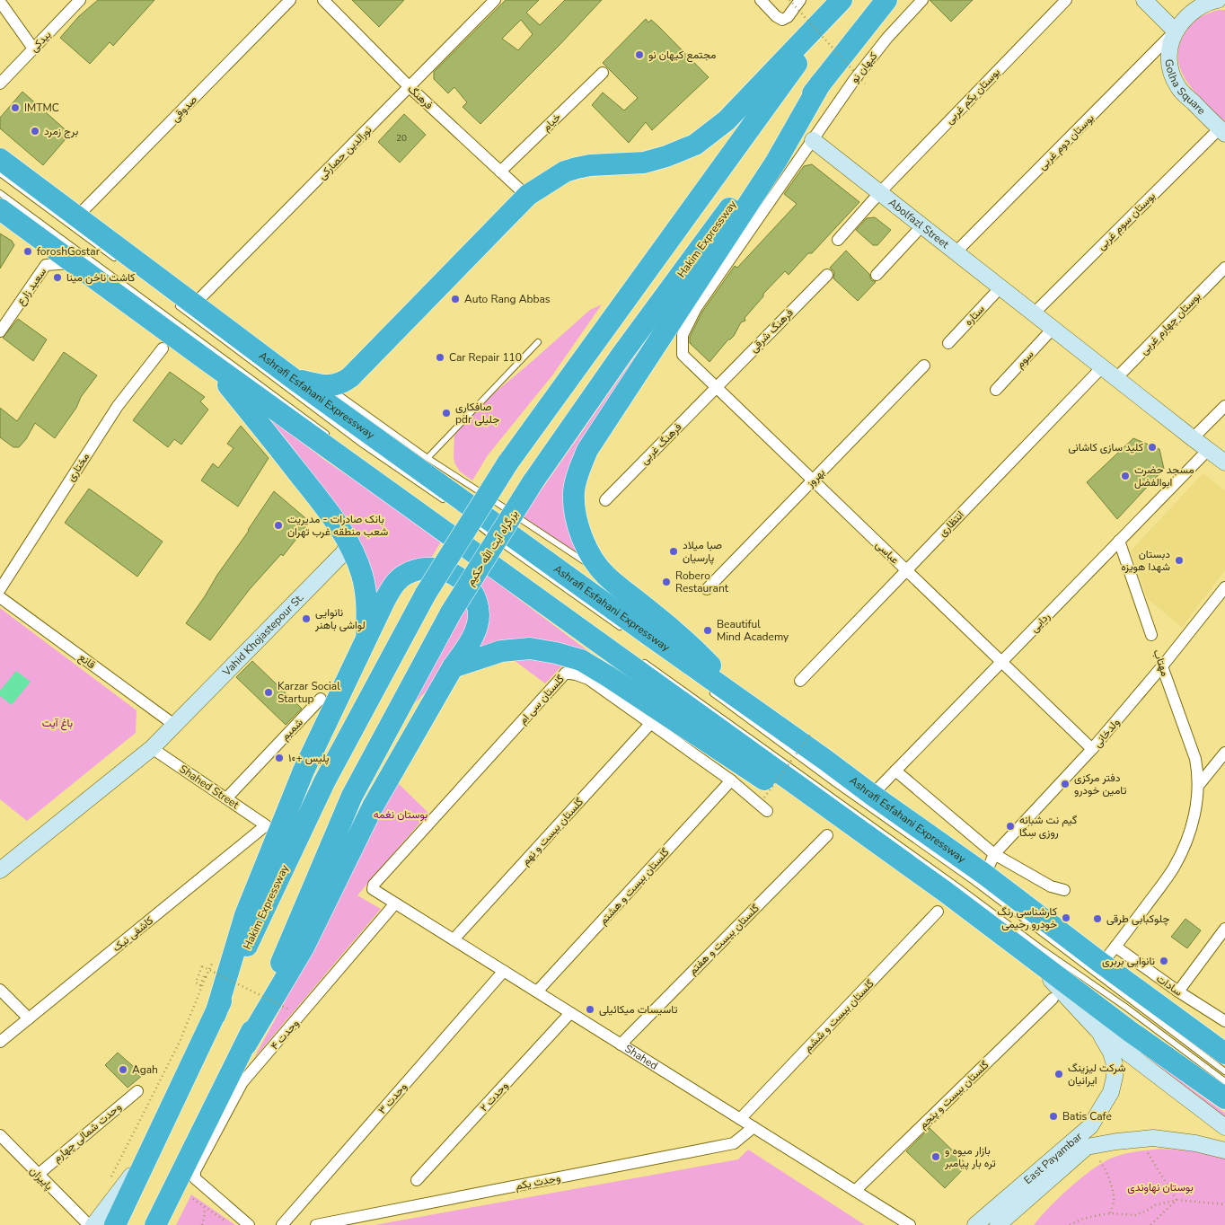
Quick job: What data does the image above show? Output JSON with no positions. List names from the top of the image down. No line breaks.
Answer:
{"streets":{"highway":["Hakim Expressway","Ashrafi Esfahani Expressway","بزرگراه آیت الله حکیم"],"street":["بیدکی","کیهان نو","Golha Square","بوستان یکم غربی","فرهنگ","صدوقی","خیام","بوستان دوم غربی","نورالدین حصارکی","بوستان سوم غربی","Abolfazl Street","سعید زارع","ستاره","بوستان چهارم غربی","فرهنگ شرقی","سوم","فرهنگ غربی","مختاری","بهروز","انتظاری","عباسی","ردایی","Vahid Khojastepour St.","قانع","مهتاب","گلستان سی ام","شمیم","ولدخانی","Shahed Street","گلستان بیست و نهم","گلستان بیست و هشتم","کاشفی نیک","گلستان بیست و هفتم","سادات","گلستان بیست و ششم","وحدت ۴","Shahed","گلستان بیست و پنجم","وحدت ۲","وحدت ۳","وحدت شمالی چهارم","East Payambar","پاییزان","وحدت یکم"]},"crossings":[["کیهان نو","Abolfazl Street"],["کیهان نو","عباسی"],["Golha Square","بوستان دوم غربی"],["Golha Square","بوستان سوم غربی"],["بوستان یکم غربی","Abolfazl Street"],["فرهنگ","خیام"],["فرهنگ","نورالدین حصارکی"],["صدوقی","Ashrafi Esfahani Expressway"],["بوستان دوم غربی","Abolfazl Street"],["نورالدین حصارکی","Ashrafi Esfahani Expressway"],["بوستان سوم غربی","Abolfazl Street"],["Abolfazl Street","ستاره"],["Abolfazl Street","بوستان چهارم غربی"],["Abolfazl Street","سوم"],["Abolfazl Street","انتظاری"],["Abolfazl Street","عباسی"],["Abolfazl Street","ردایی"],["Hakim Expressway","بزرگراه آیت الله حکیم"],["فرهنگ شرقی","فرهنگ غربی"],["فرهنگ شرقی","عباسی"],["Ashrafi Esfahani Expressway","ردایی"],["Ashrafi Esfahani Expressway","مهتاب"],["Ashrafi Esfahani Expressway","ولدخانی"],["فرهنگ غربی","عباسی"],["بهروز","عباسی"],["انتظاری","عباسی"],["عباسی","ردایی"],["عباسی","ولدخانی"],["ردایی","مهتاب"],["Vahid Khojastepour St.","قانع"],["Vahid Khojastepour St.","Shahed Street"],["مهتاب","ولدخانی"],["مهتاب","سادات"],["گلستان سی ام","گلستان بیست و نهم"],["گلستان سی ام","گلستان بیست و هشتم"],["گلستان سی ام","Shahed"],["شمیم","Shahed Street"],["Shahed Street","کاشفی نیک"],["گلستان بیست و نهم","Shahed"],["گلستان بیست و هشتم","Shahed"],["گلستان بیست و هفتم","Shahed"],["گلستان بیست و ششم","Shahed"],["وحدت ۴","Shahed"],["Shahed","گلستان بیست و پنجم"],["Shahed","وحدت ۲"],["Shahed","وحدت ۳"],["Shahed","وحدت یکم"],["وحدت شمالی چهارم","پاییزان"]],"parks":["باغ آیت","بوستان نغمه","بوستان نهاوندی"],"places":["مجتمع کیهان نو","IMTMC","برج زمرد","foroshGostar","کاشت ناخن مینا","Auto Rang Abbas","Car Repair 110","صافکاری pdr جلیلی","کلید سازی کاشانی","مسجد حضرت ابوالفضل","بانک صادرات - مدیریت شعب منطقه غرب تهران","صبا میلاد پارسیان","دبستان شهدا هویزه","Robero Restaurant","نانوایی لواشی باهنر","Beautiful Mind Academy","Karzar Social Startup","پلیس +۱۰","دفتر مرکزی تامین خودرو","گیم نت شبانه روزی سِگا","کارشناسی رنگ خودرو رحیمی","چلوکبابی طرقی","نانوایی بربری","تاسیسات میکائیلی","Agah","شرکت لیزینگ ایرانیان","Batis Cafe","بازار میوه و تره بار پیامبر"],"house_numbers":["20"]}
